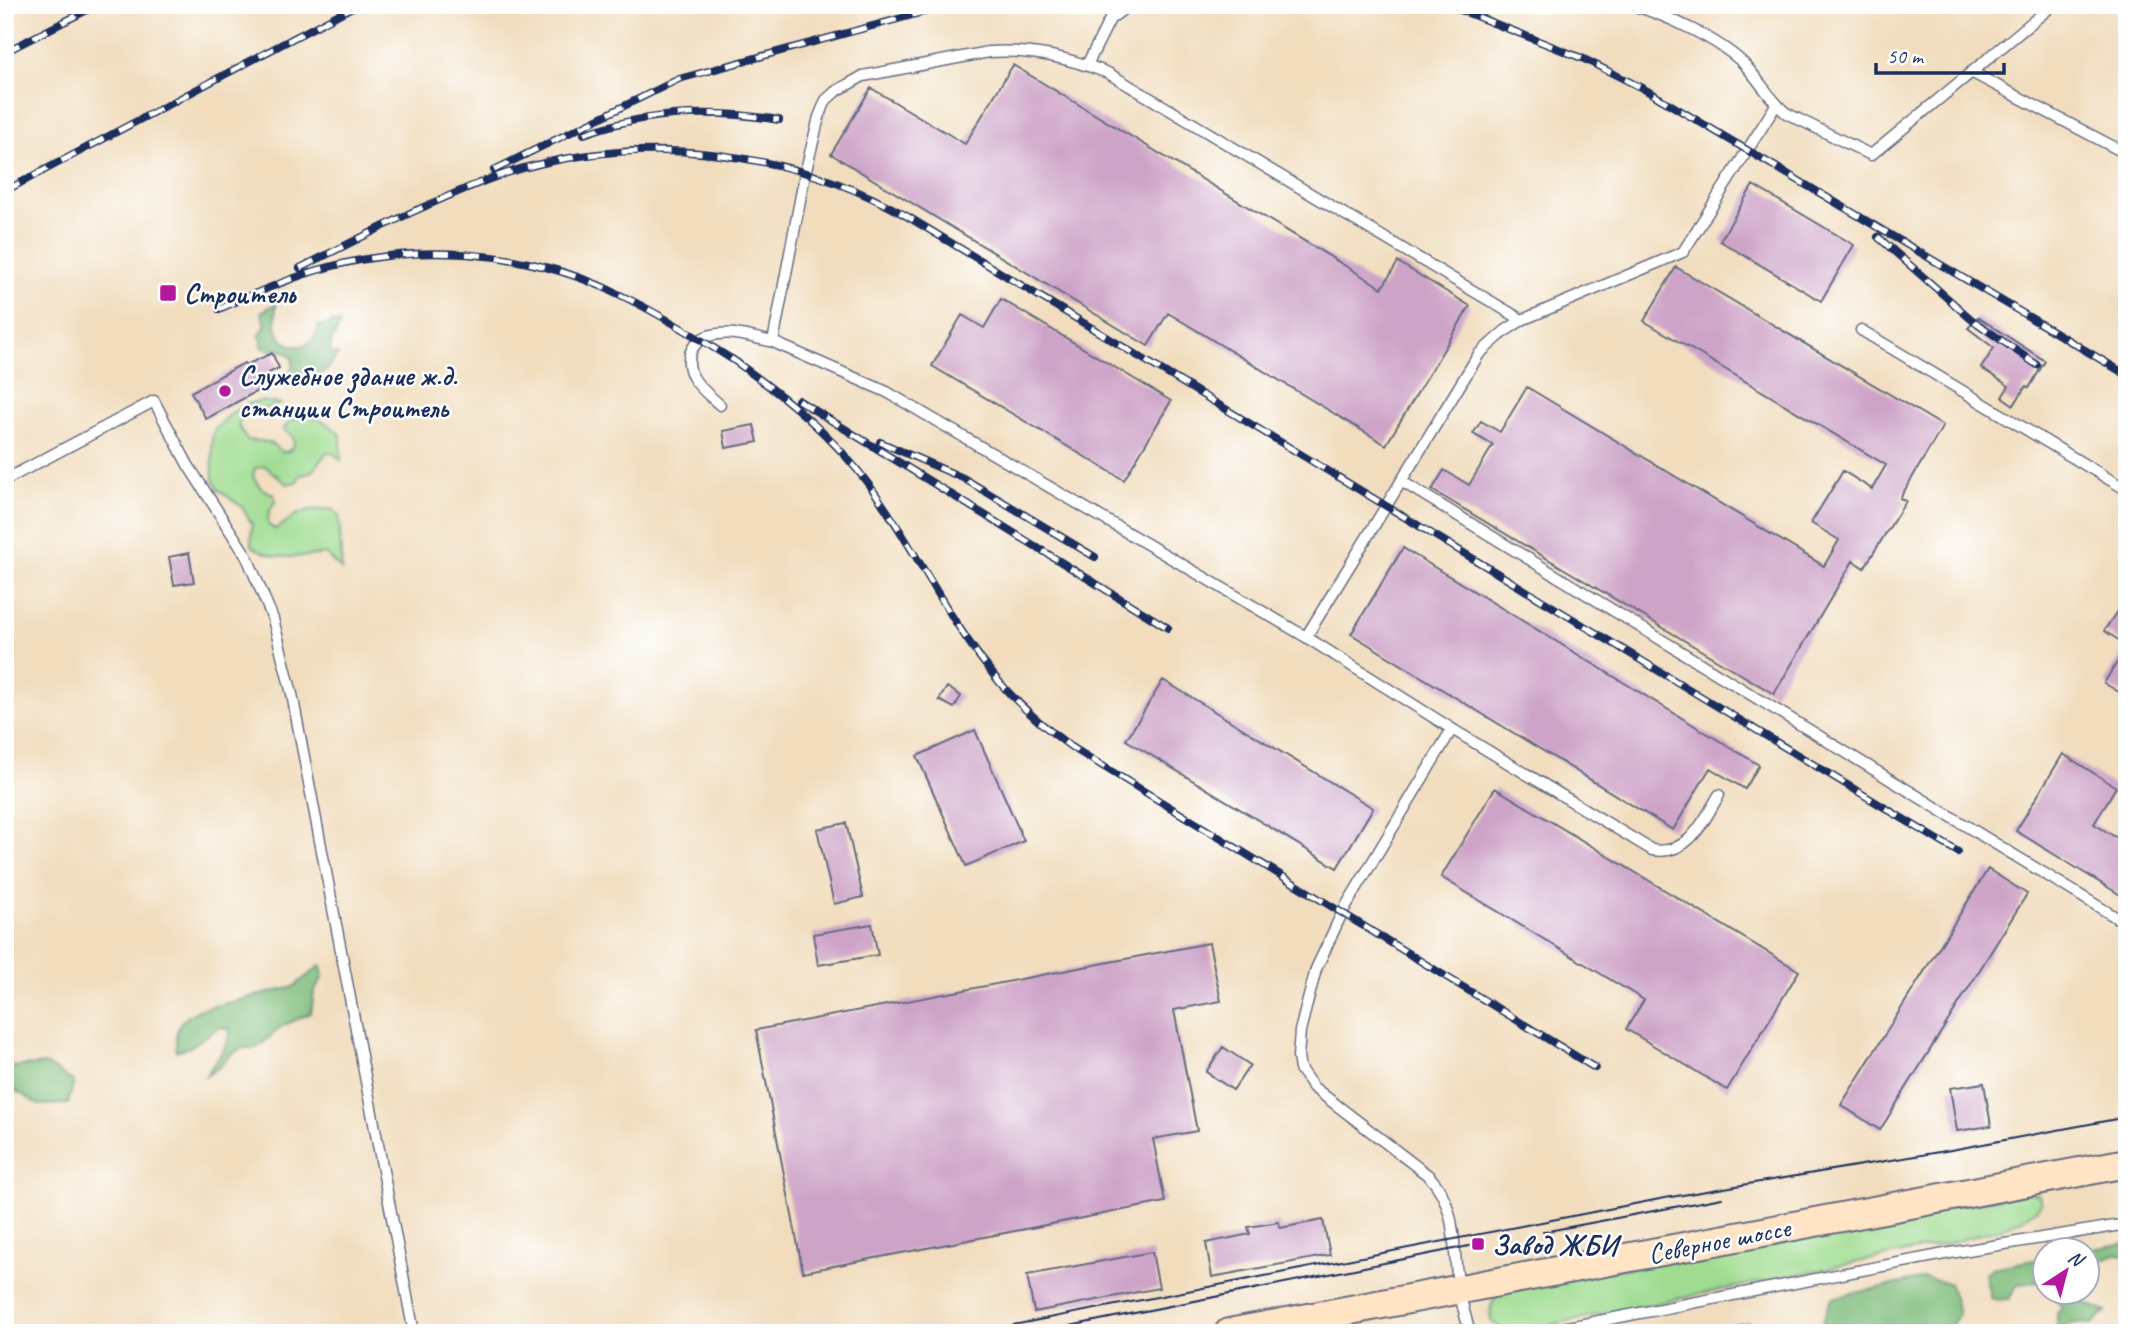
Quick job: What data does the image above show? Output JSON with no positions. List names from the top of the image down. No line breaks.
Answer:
{"streets":{"main road":["Северное шоссе"]},"places":{"transit":["Строитель","Завод ЖБИ"],"other":["Служебное здание ж.д. станции Строитель"]},"scale_bar":"50 m","north":"top right"}
